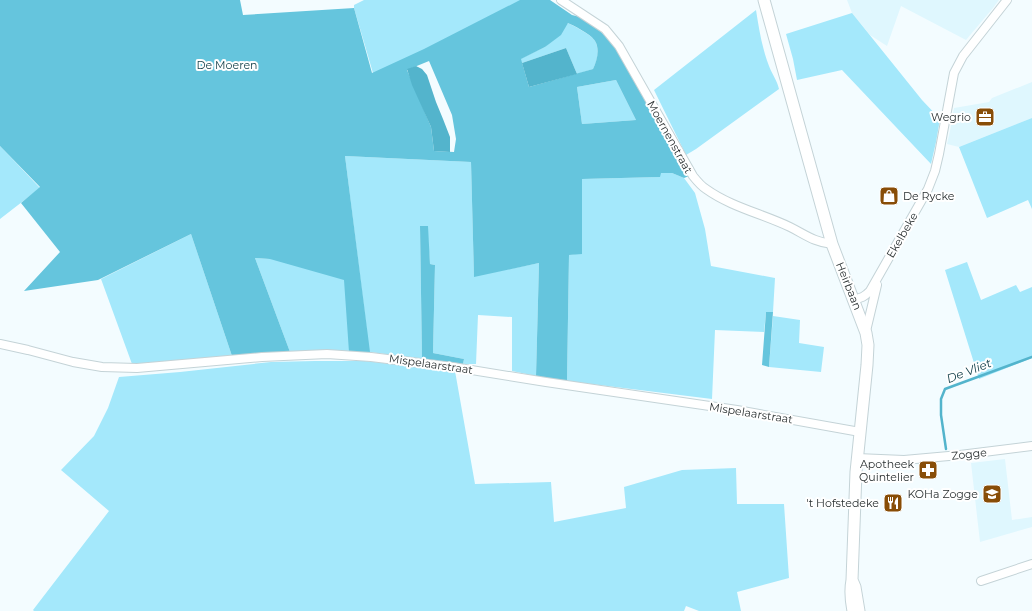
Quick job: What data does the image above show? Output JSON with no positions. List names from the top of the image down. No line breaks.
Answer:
{"streets":{"main road":["Heirbaan"],"street":["Moernenstraat","Ekelbeke","Mispelaarstraat","Zogge"]},"crossings":[["Moernenstraat","Heirbaan"],["Ekelbeke","Heirbaan"],["Heirbaan","Mispelaarstraat"],["Heirbaan","Zogge"]],"water":["De Vliet"],"parks":["De Moeren"],"places":{"office":["Wegrio"],"shop":["De Rycke"],"pharmacy":["Apotheek Quintelier"],"school or university":["KOHa Zogge"],"restaurant":["'t Hofstedeke"]}}
